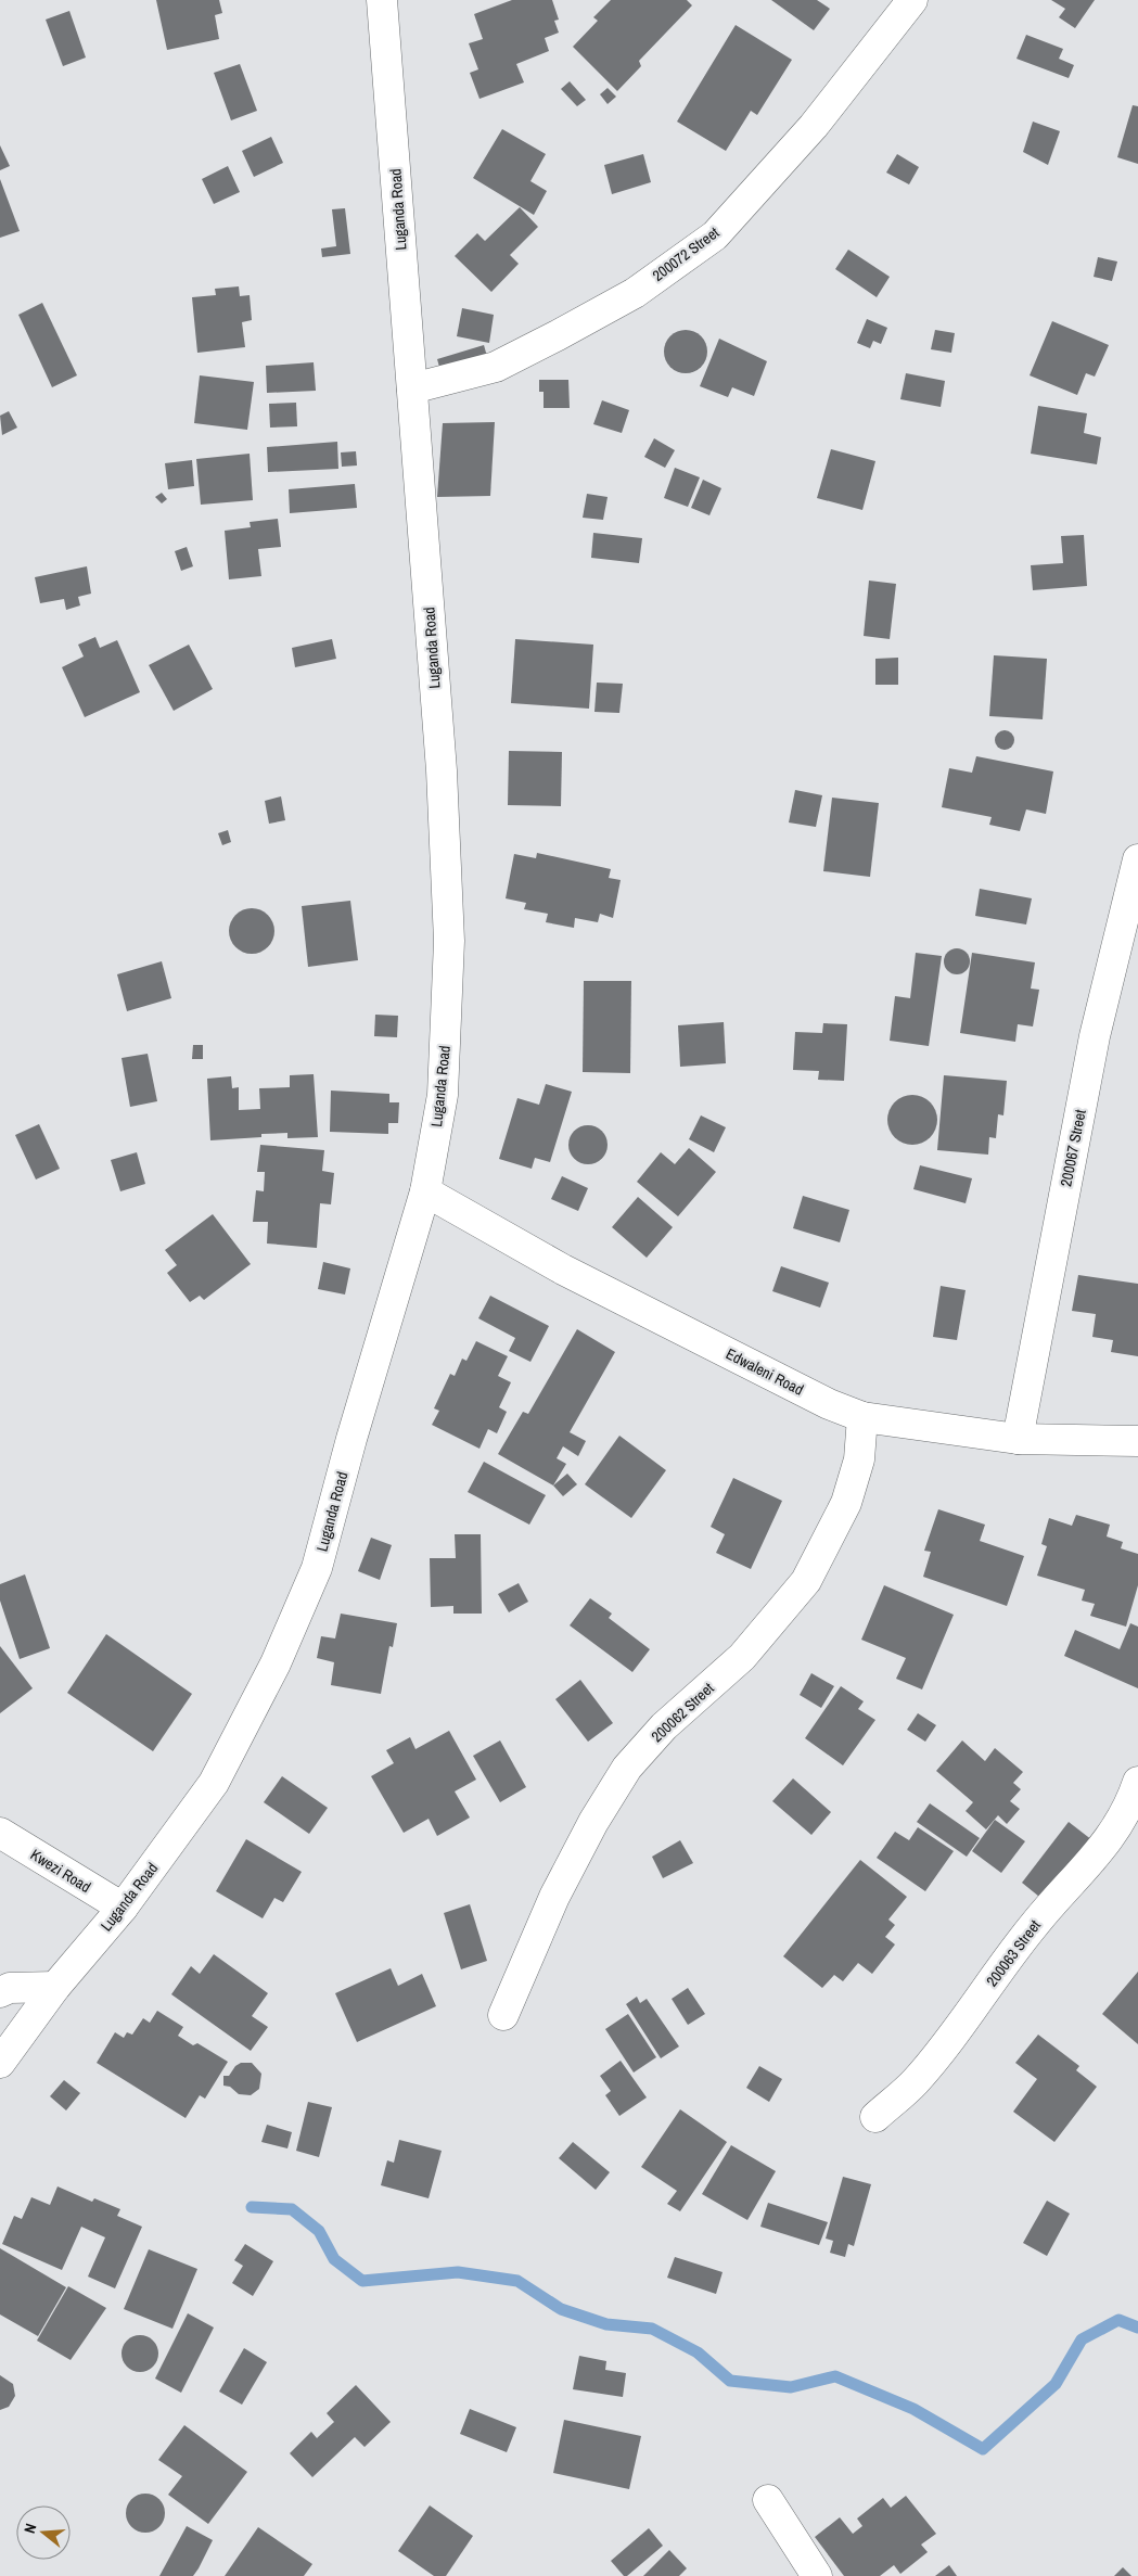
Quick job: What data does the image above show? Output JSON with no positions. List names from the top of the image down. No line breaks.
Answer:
{"streets":{"street":["Luganda Road","200072 Street","200067 Street","Edwaleni Road","200062 Street","Kwezi Road","200063 Street"]},"crossings":[["Luganda Road","200072 Street"],["Luganda Road","Edwaleni Road"],["Luganda Road","Kwezi Road"],["200067 Street","Edwaleni Road"],["Edwaleni Road","200062 Street"]],"north":"left"}
